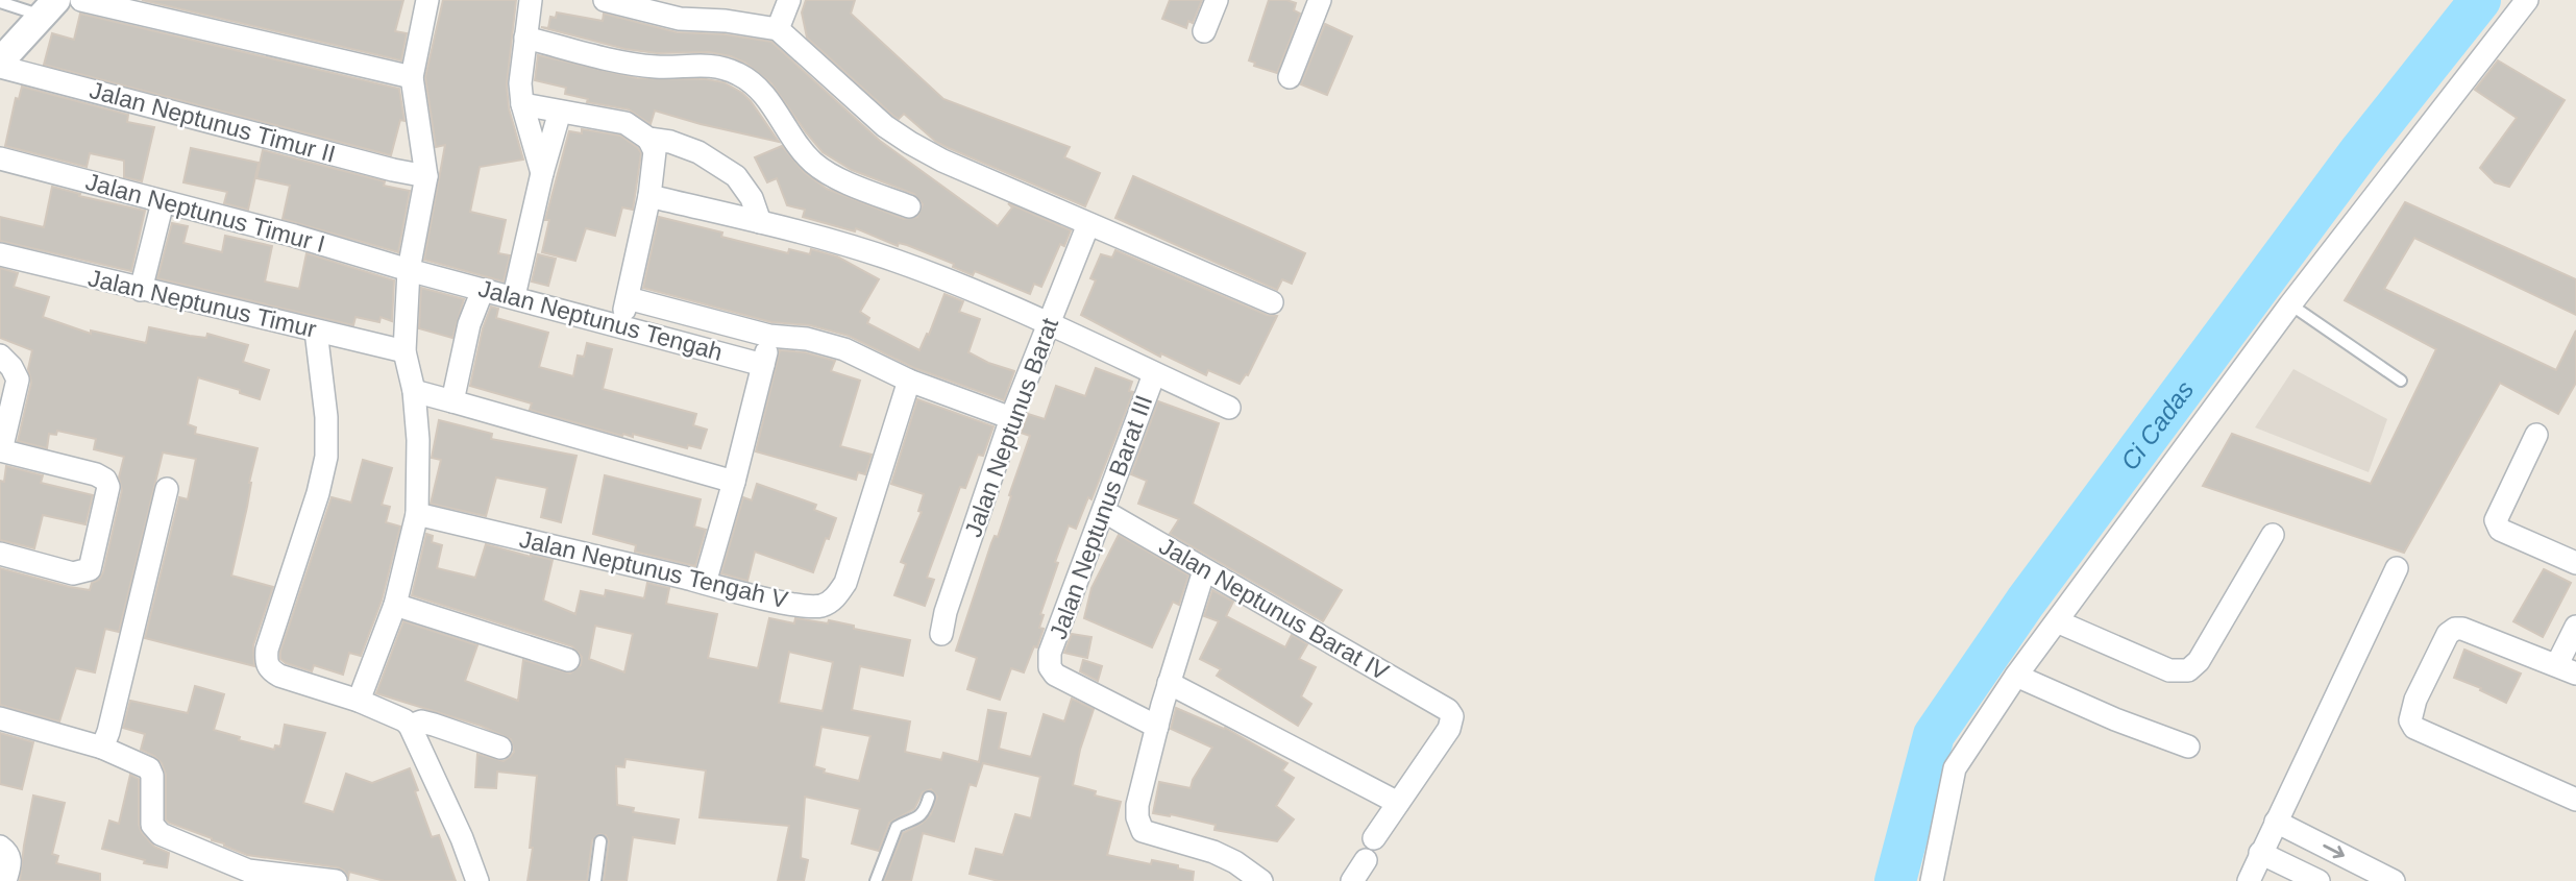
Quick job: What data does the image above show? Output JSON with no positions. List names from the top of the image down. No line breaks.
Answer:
{"streets":{"street":["Jalan Neptunus Timur II","Jalan Neptunus Timur I","Jalan Neptunus Timur","Jalan Neptunus Tengah","Jalan Neptunus Barat","Jalan Neptunus Barat III","Jalan Neptunus Tengah V","Jalan Neptunus Barat IV"]},"crossings":[["Jalan Neptunus Timur I","Jalan Neptunus Tengah"],["Jalan Neptunus Tengah","Jalan Neptunus Barat"],["Jalan Neptunus Tengah","Jalan Neptunus Tengah V"],["Jalan Neptunus Barat III","Jalan Neptunus Barat IV"]],"water":["Ci Cadas"]}
